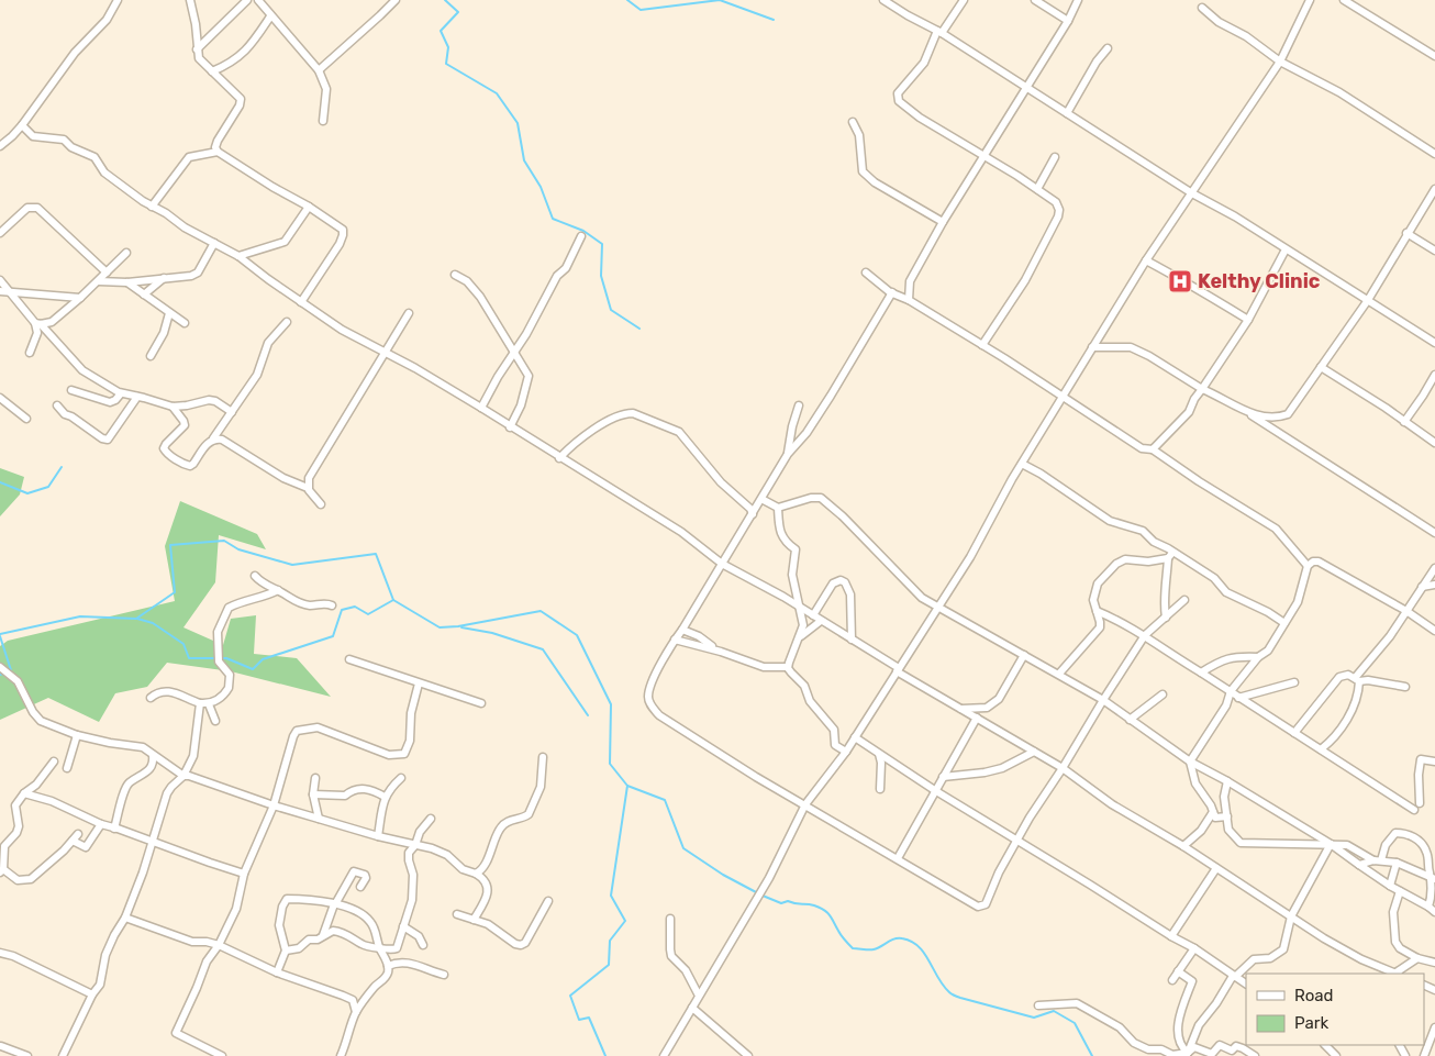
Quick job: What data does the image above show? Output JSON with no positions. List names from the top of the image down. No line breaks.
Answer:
{"places":{"hospital":["Kelthy Clinic"]},"legend":["Road","Park"]}
